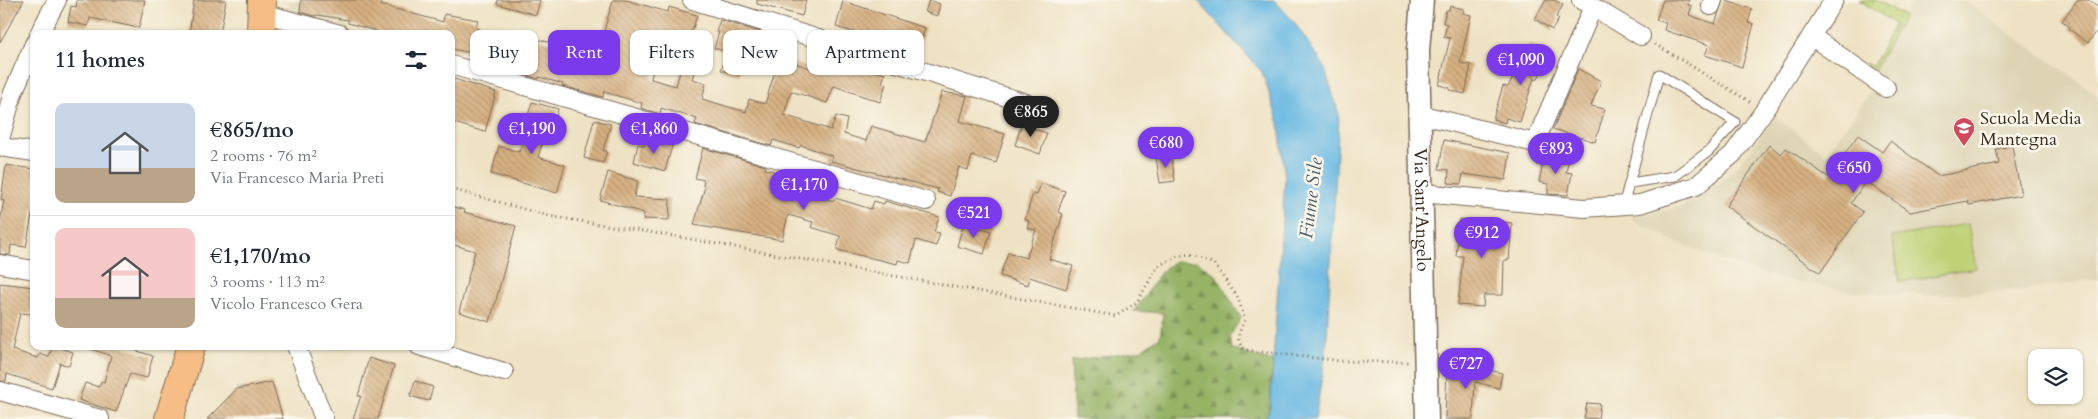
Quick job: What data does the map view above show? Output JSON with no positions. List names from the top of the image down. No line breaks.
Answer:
{"streets":{"street":["Via Sant'Angelo"]},"water":["Fiume Sile"],"places":{"school or university":["Scuola Media Mantegna"]},"page":{"chip":["Buy","Rent","Filters","New","Apartment"],"heading":"11 homes","price":["€1,090","€865","€1,190","€1,860","€680","€893","€650","€1,170","€521","€912","€727"],"list":[{"name":"€865/mo","note":"2 rooms · 76 m² · Via Francesco Maria Preti"},{"name":"€1,170/mo","note":"3 rooms · 113 m² · Vicolo Francesco Gera"}]}}
